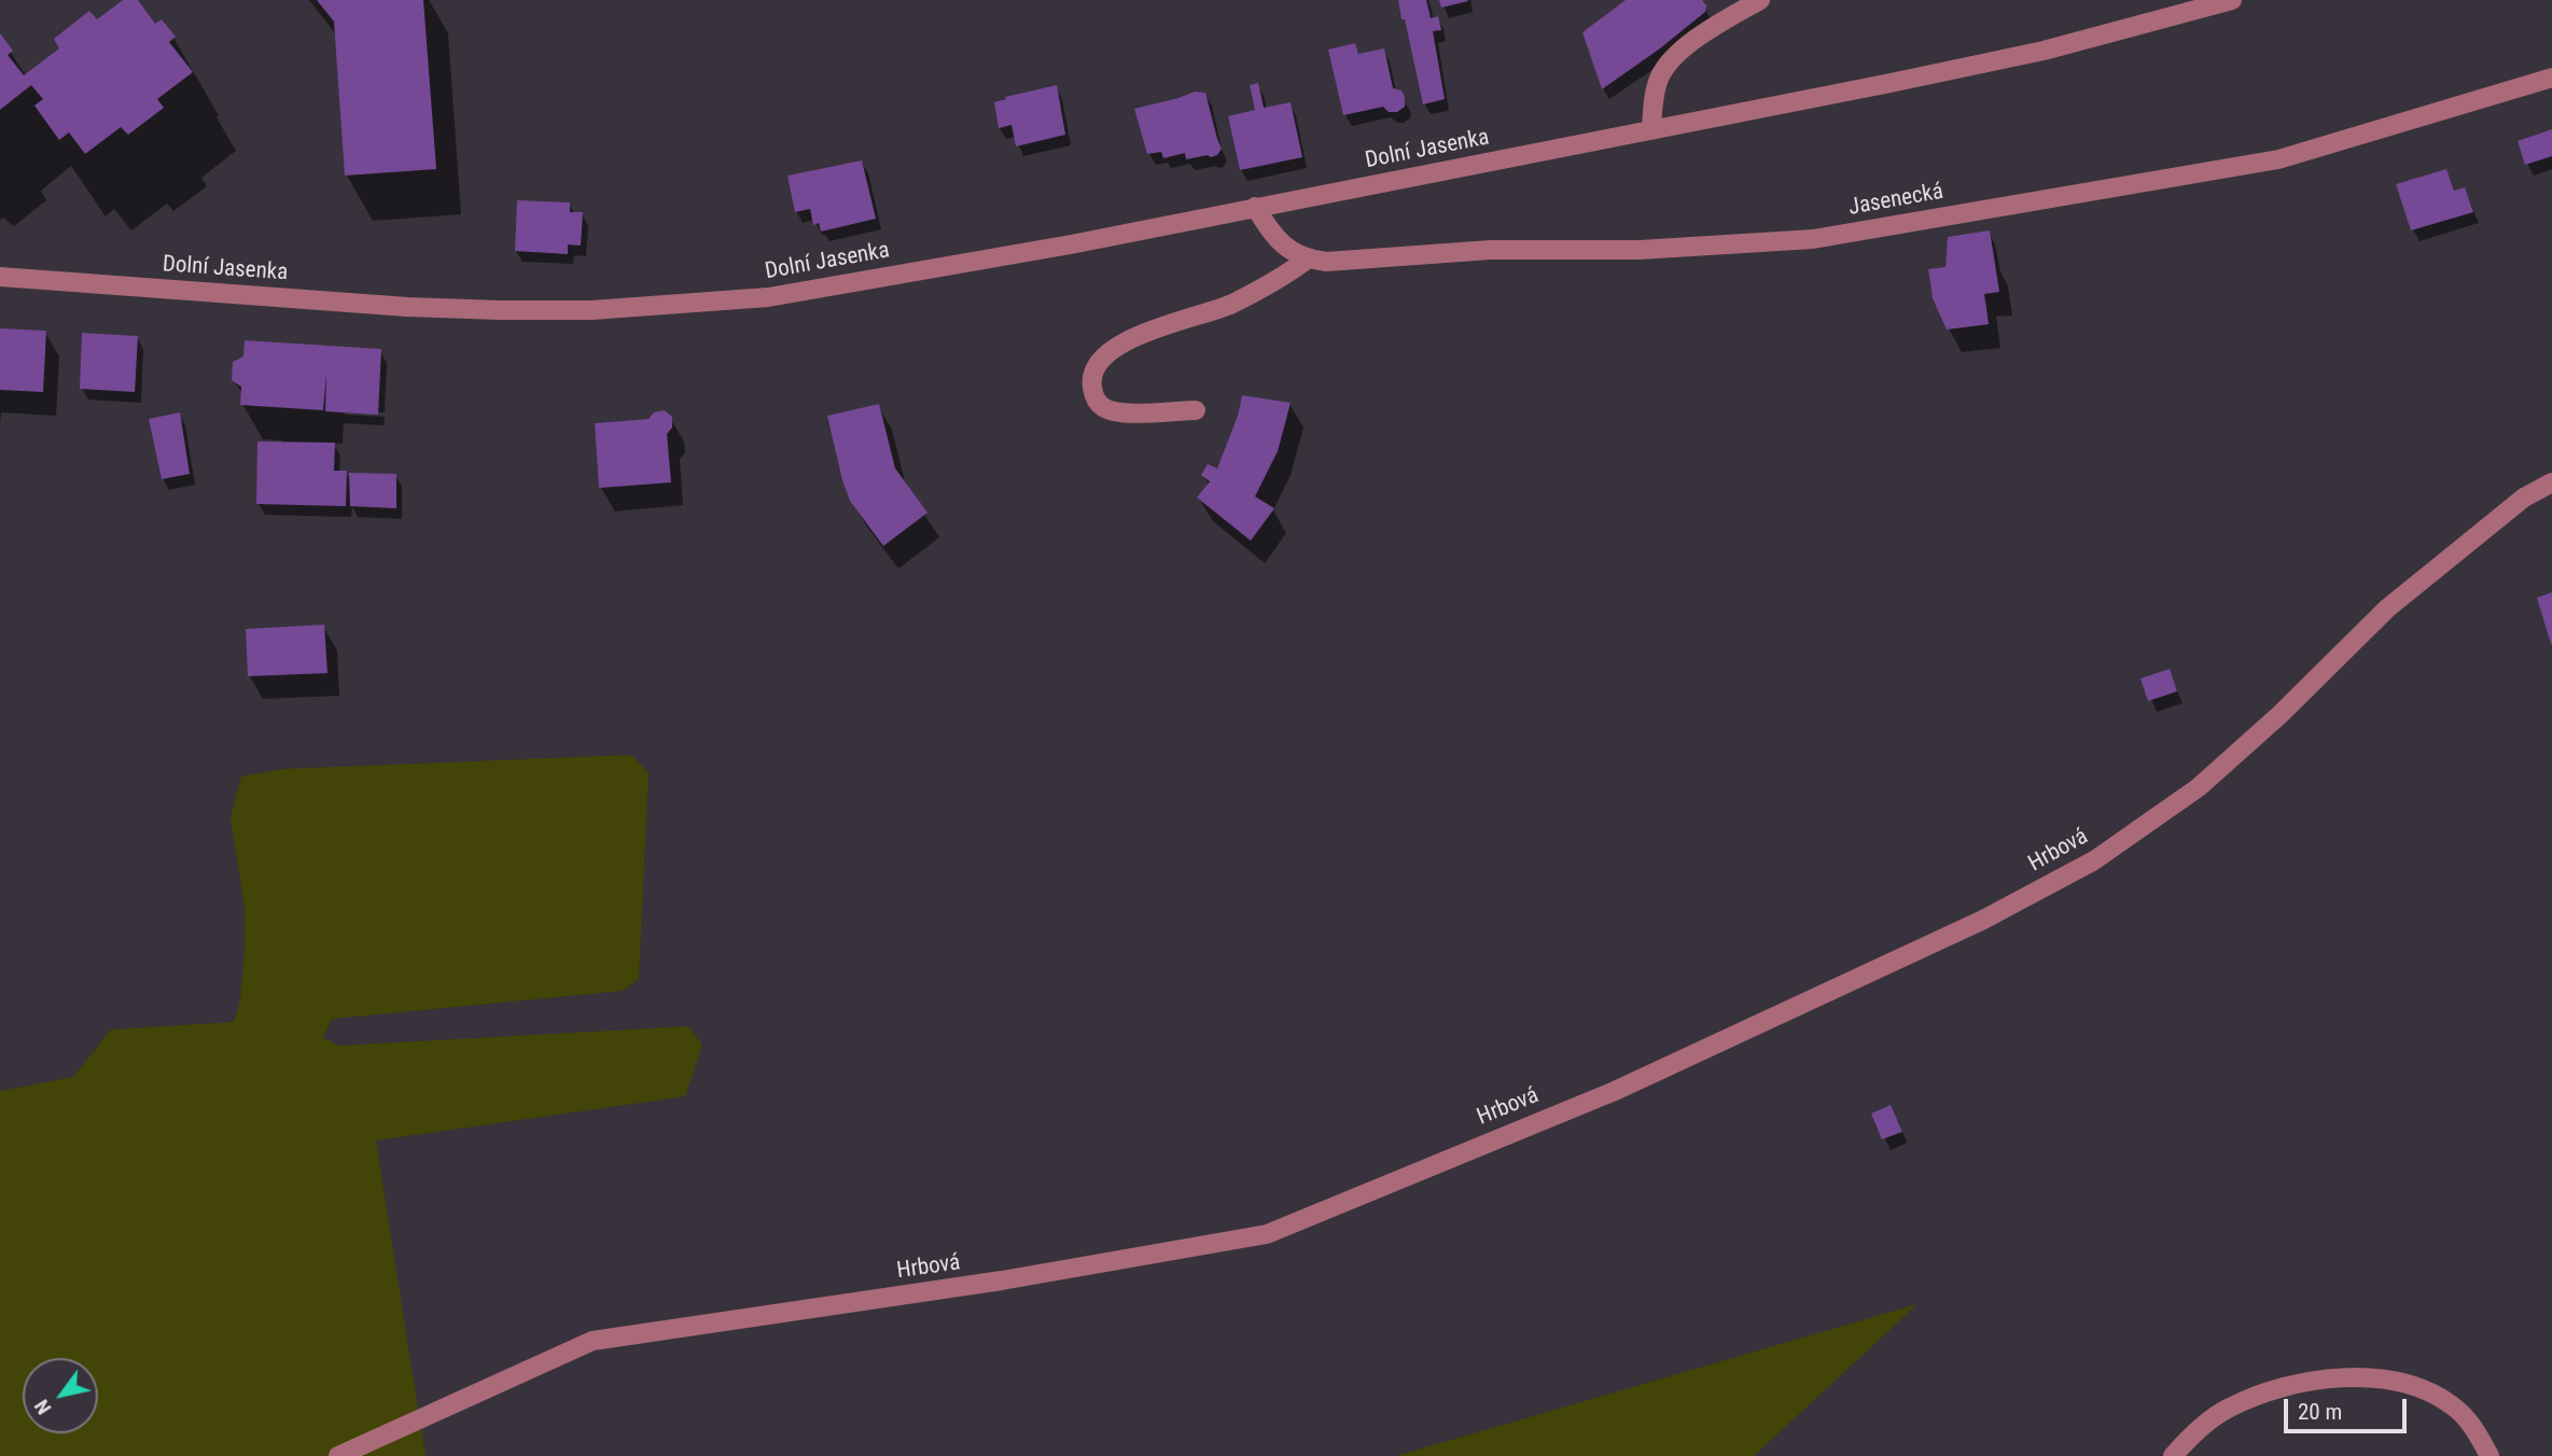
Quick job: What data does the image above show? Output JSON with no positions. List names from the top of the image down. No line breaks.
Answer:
{"streets":{"street":["Dolní Jasenka","Jasenecká","Hrbová"]},"scale_bar":"20 m","north":"bottom left"}
